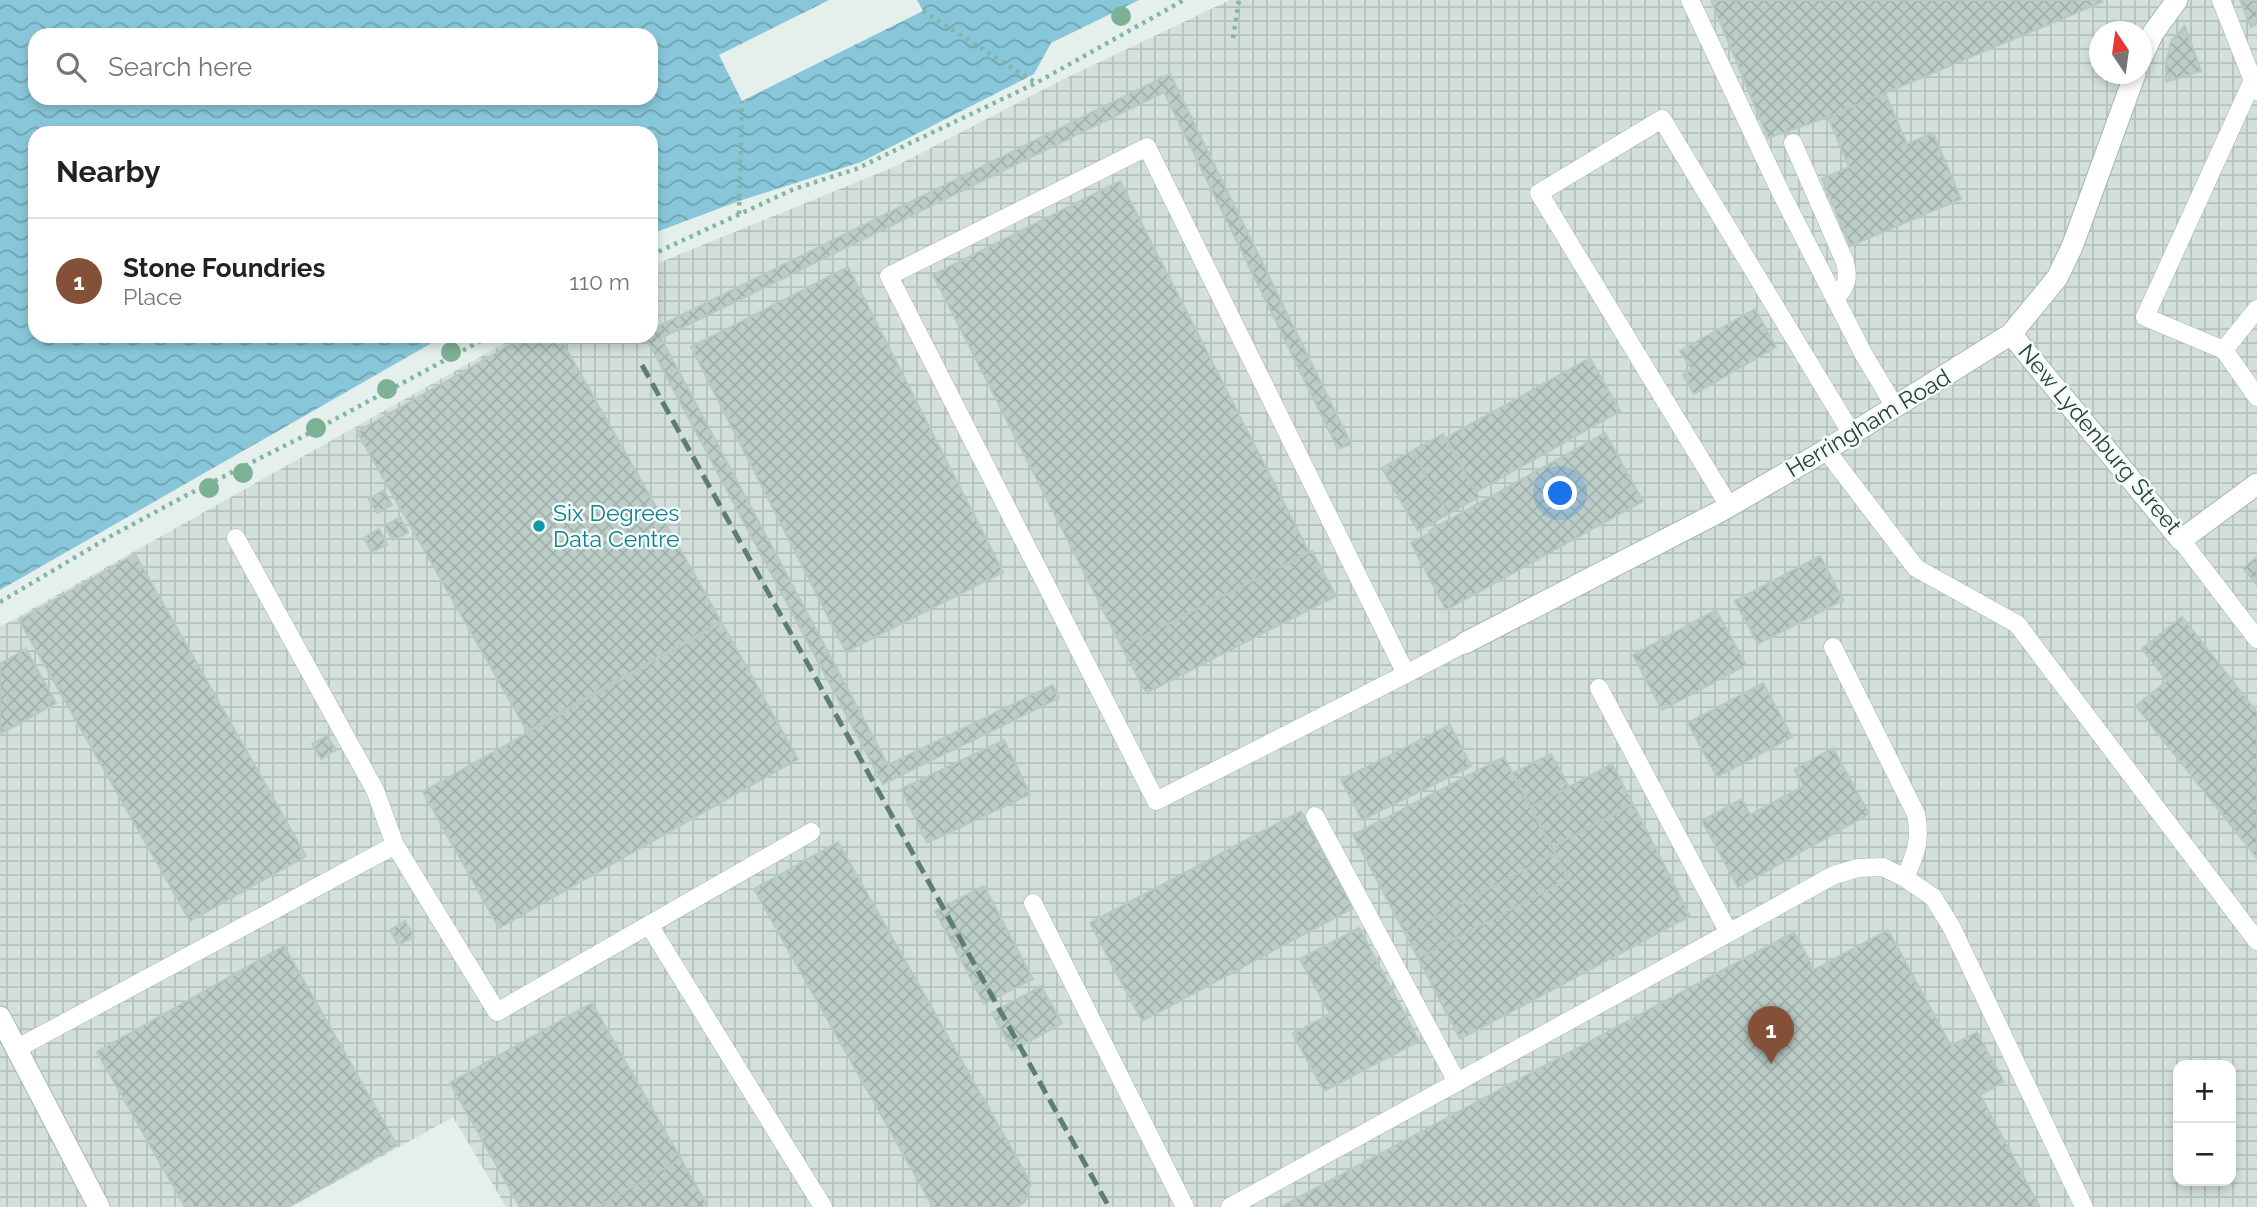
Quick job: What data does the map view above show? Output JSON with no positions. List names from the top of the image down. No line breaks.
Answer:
{"streets":{"street":["Herringham Road","New Lydenburg Street"]},"crossings":[["Herringham Road","New Lydenburg Street"]],"places":["Six Degrees Data Centre"],"north":"top","page":{"search":"Search here","heading":"Nearby","list":[{"mark":"1","name":"Stone Foundries","note":"Place","value":"110 m"}],"pins":"1","map_buttons":["+","−"]}}
